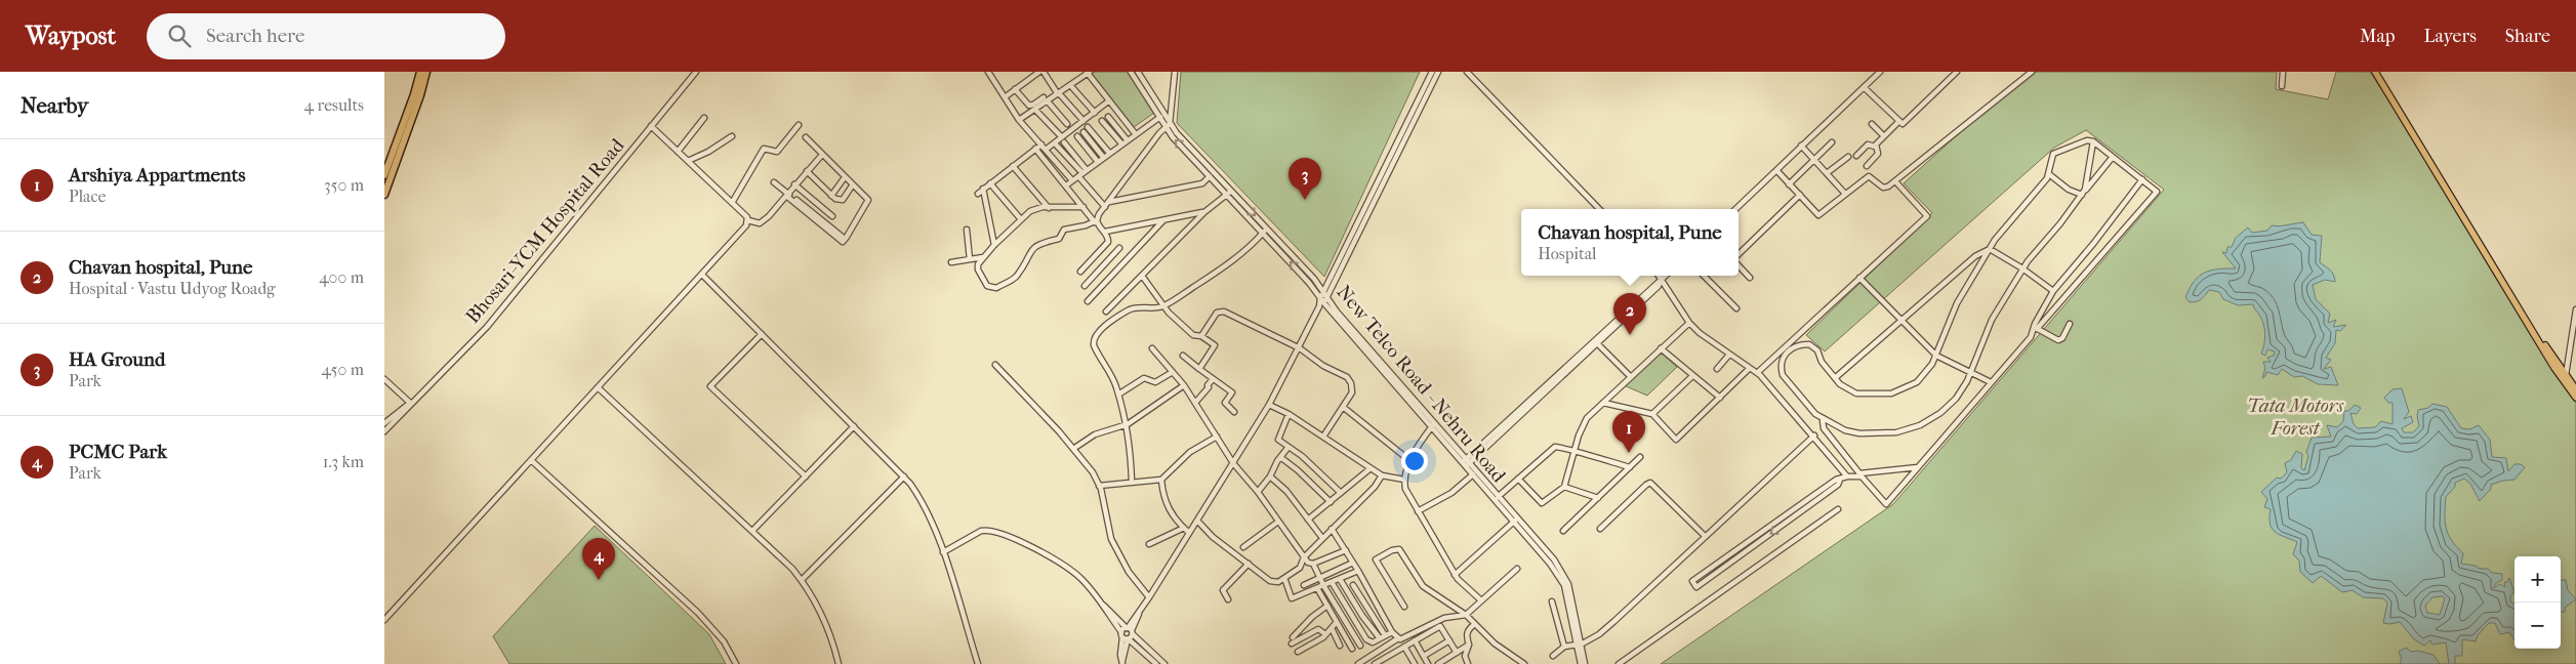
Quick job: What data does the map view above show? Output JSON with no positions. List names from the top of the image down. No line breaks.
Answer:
{"streets":{"street":["Bhosari-YCM Hospital Road","New Telco Road - Nehru Road"]},"parks":["Tata Motors Forest"],"page":{"header":"Waypost","search":"Search here","nav":["Map","Layers","Share"],"heading":["Nearby","4 results"],"list":[{"mark":"1","name":"Arshiya Appartments","note":"Place","value":"350 m"},{"mark":"2","name":"Chavan hospital, Pune","note":"Hospital · Vastu Udyog Roadg","value":"400 m"},{"mark":"3","name":"HA Ground","note":"Park","value":"450 m"},{"mark":"4","name":"PCMC Park","note":"Park","value":"1.3 km"}],"pins":["3","2","1","4"],"popup":["Chavan hospital, Pune","Hospital"],"map_buttons":["+","−"]}}
